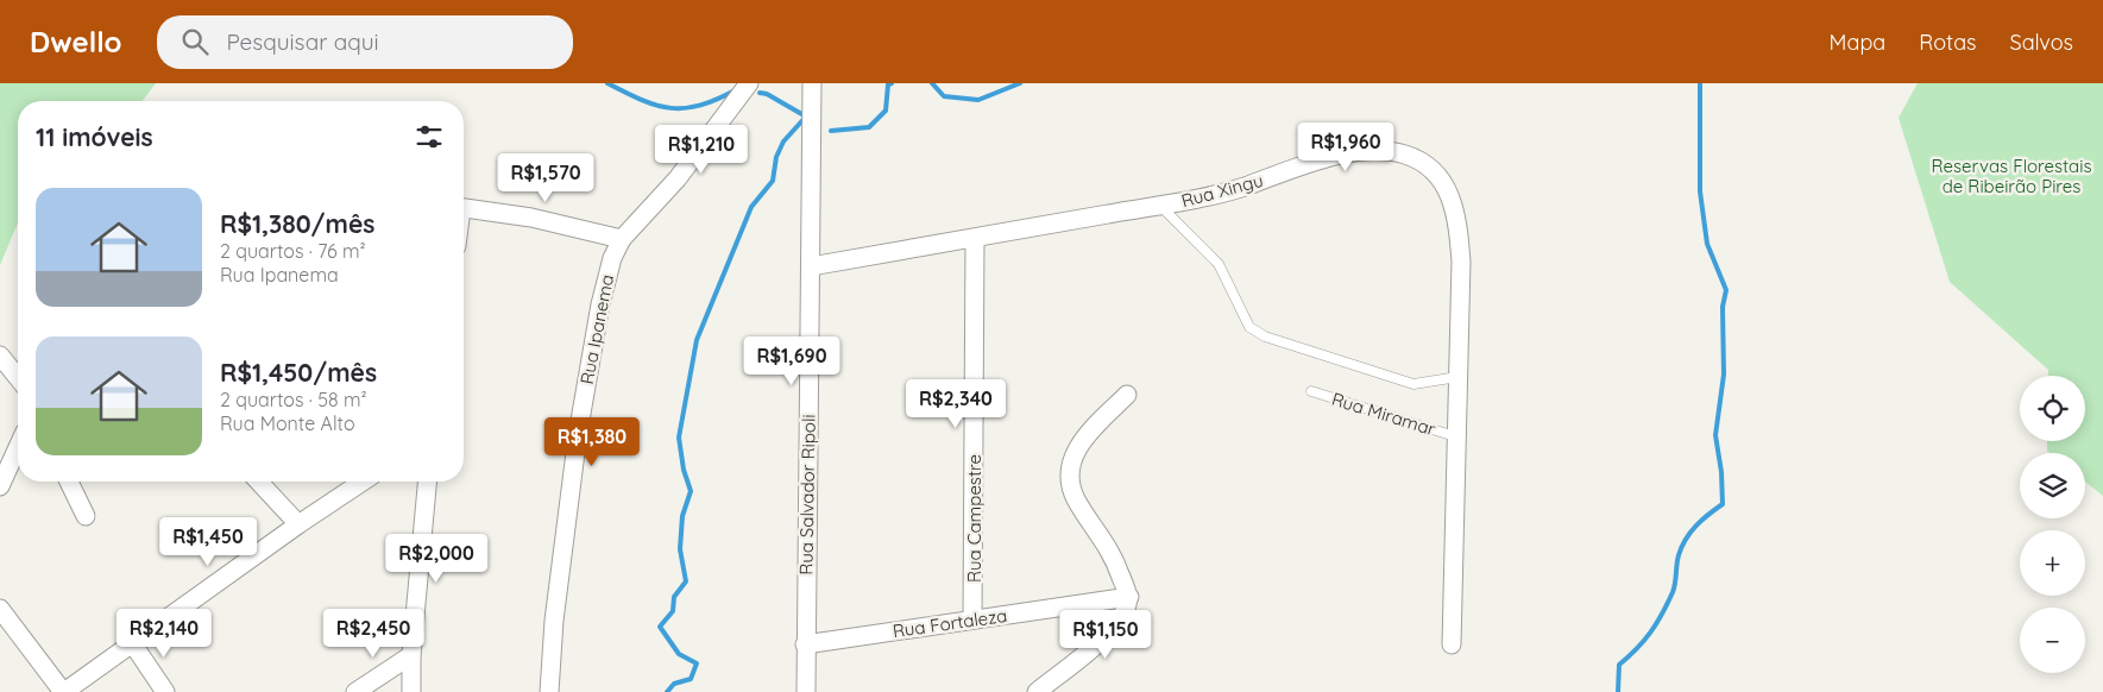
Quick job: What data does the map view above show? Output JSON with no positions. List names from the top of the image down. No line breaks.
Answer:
{"streets":{"street":["Rua Xingu","Rua Ipanema","Rua Salvador Ripoli","Rua Campestre","Rua Fortaleza"],"lane":["Rua Miramar"]},"crossings":[["Rua Xingu","Rua Miramar"],["Rua Xingu","Rua Salvador Ripoli"],["Rua Xingu","Rua Campestre"],["Rua Salvador Ripoli","Rua Fortaleza"],["Rua Campestre","Rua Fortaleza"]],"parks":["Reservas Florestais de Ribeirão Pires"],"page":{"header":"Dwello","search":"Pesquisar aqui","nav":["Mapa","Rotas","Salvos"],"heading":"11 imóveis","price":["R$1,960","R$1,210","R$1,570","R$1,690","R$2,340","R$1,380","R$1,450","R$2,000","R$2,140","R$2,450","R$1,150"],"list":[{"name":"R$1,380/mês","note":"2 quartos · 76 m² · Rua Ipanema"},{"name":"R$1,450/mês","note":"2 quartos · 58 m² · Rua Monte Alto"}],"map_buttons":["+","−"]}}
